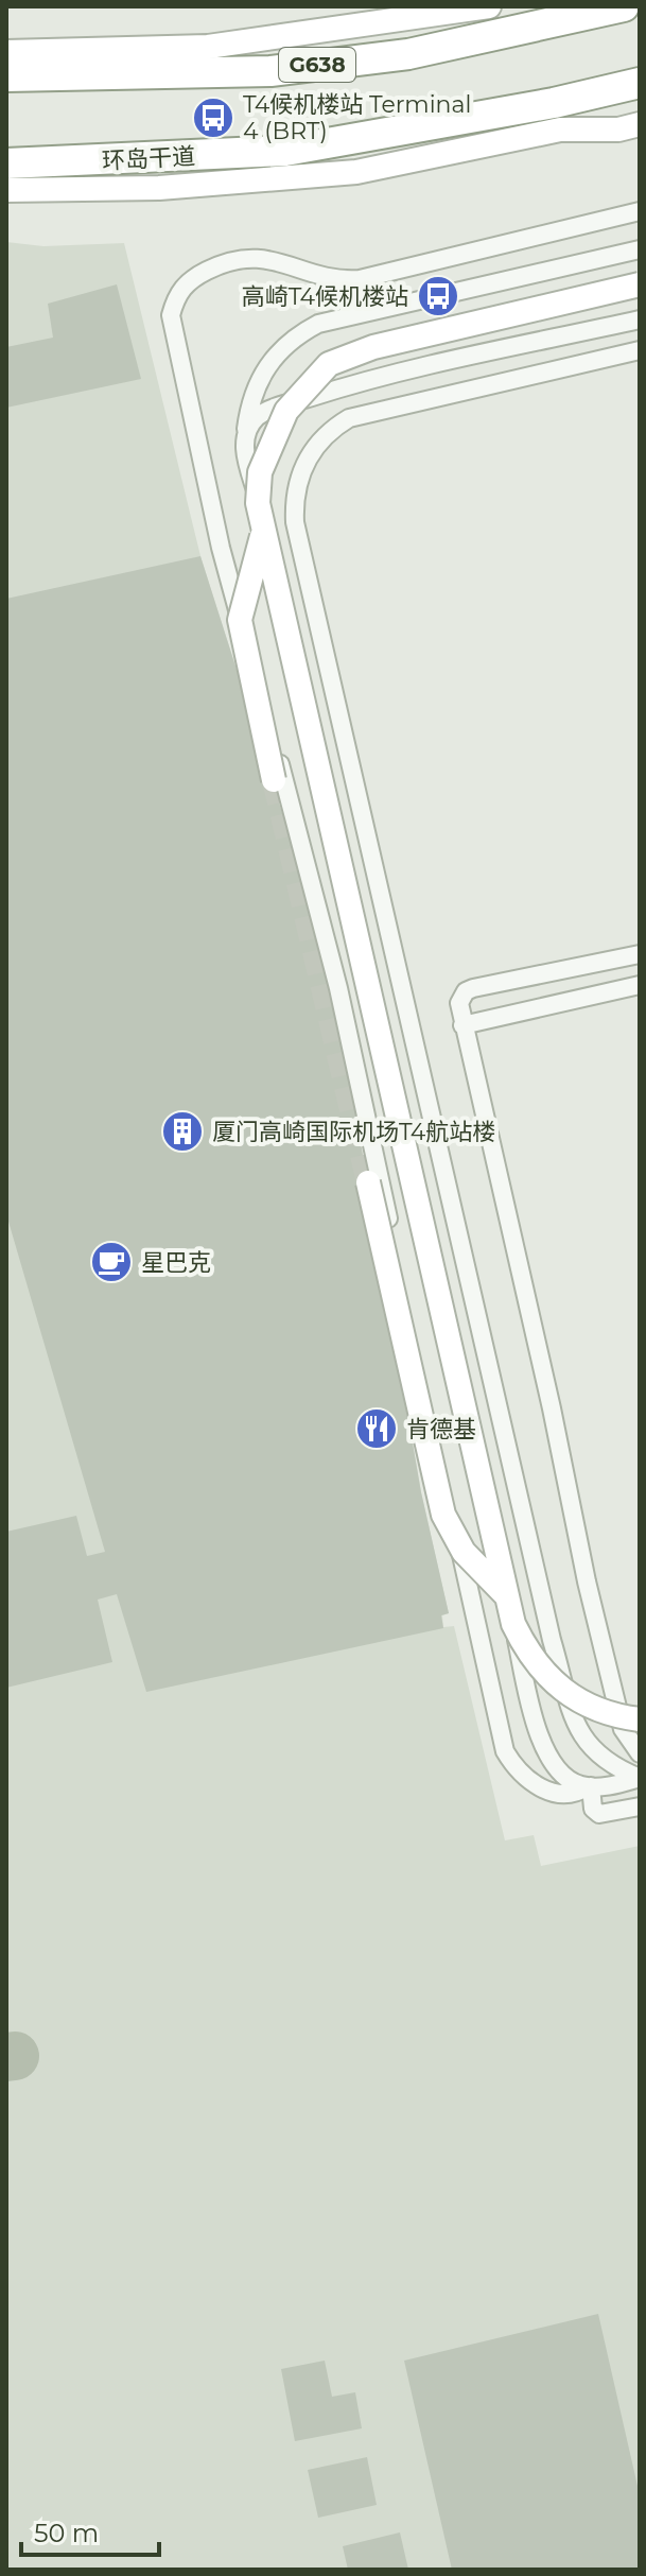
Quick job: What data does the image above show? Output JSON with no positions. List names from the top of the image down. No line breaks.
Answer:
{"streets":{"highway":["G638","环岛干道"]},"places":{"bus stop":["T4候机楼站 Terminal 4 (BRT)","高崎T4候机楼站"],"building":["厦门高崎国际机场T4航站楼"],"cafe":["星巴克"],"restaurant":["肯德基"]},"scale_bar":"50 m"}
